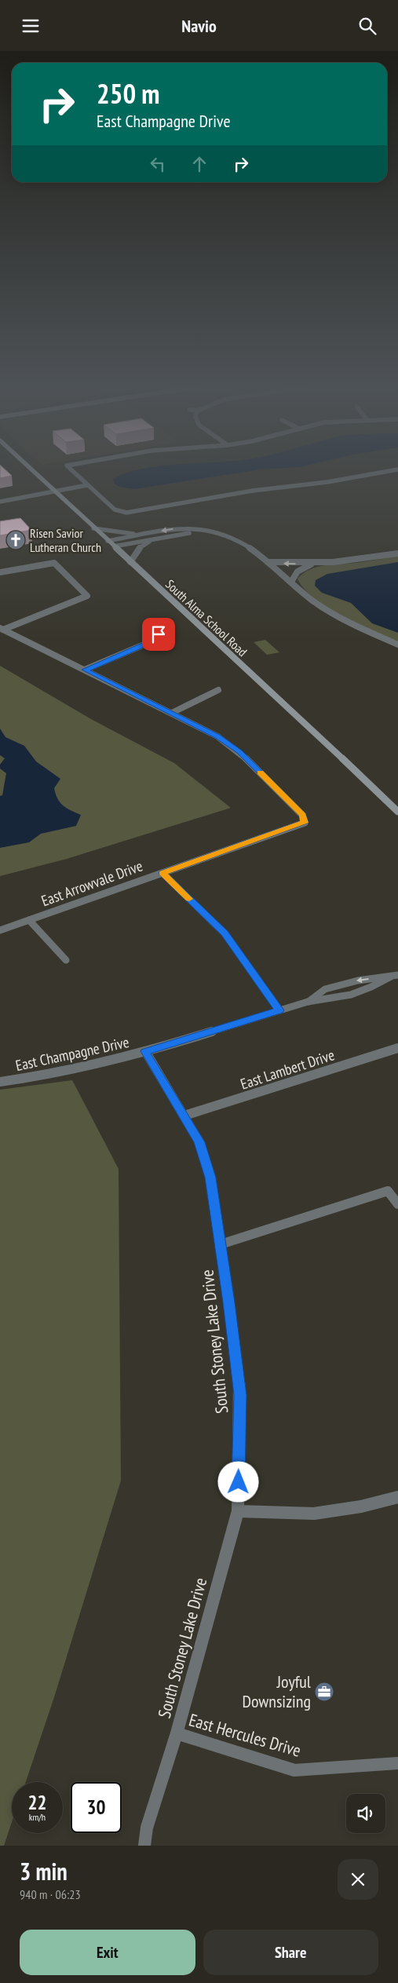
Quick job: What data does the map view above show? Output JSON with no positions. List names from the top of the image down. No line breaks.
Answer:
{"streets":{"main road":["South Alma School Road"],"street":["East Arrowvale Drive","East Champagne Drive","East Lambert Drive","South Stoney Lake Drive","East Hercules Drive"]},"crossings":[["East Champagne Drive","South Stoney Lake Drive"],["East Lambert Drive","South Stoney Lake Drive"],["South Stoney Lake Drive","East Hercules Drive"]],"places":{"church":["Risen Savior Lutheran Church"],"office":["Joyful Downsizing"]},"page":{"header":"Navio","turn":["250 m","East Champagne Drive"],"speed":"22 km/h","limit":"30","heading":["3 min","940 m · 06:23"],"buttons":["Exit","Share"]}}
